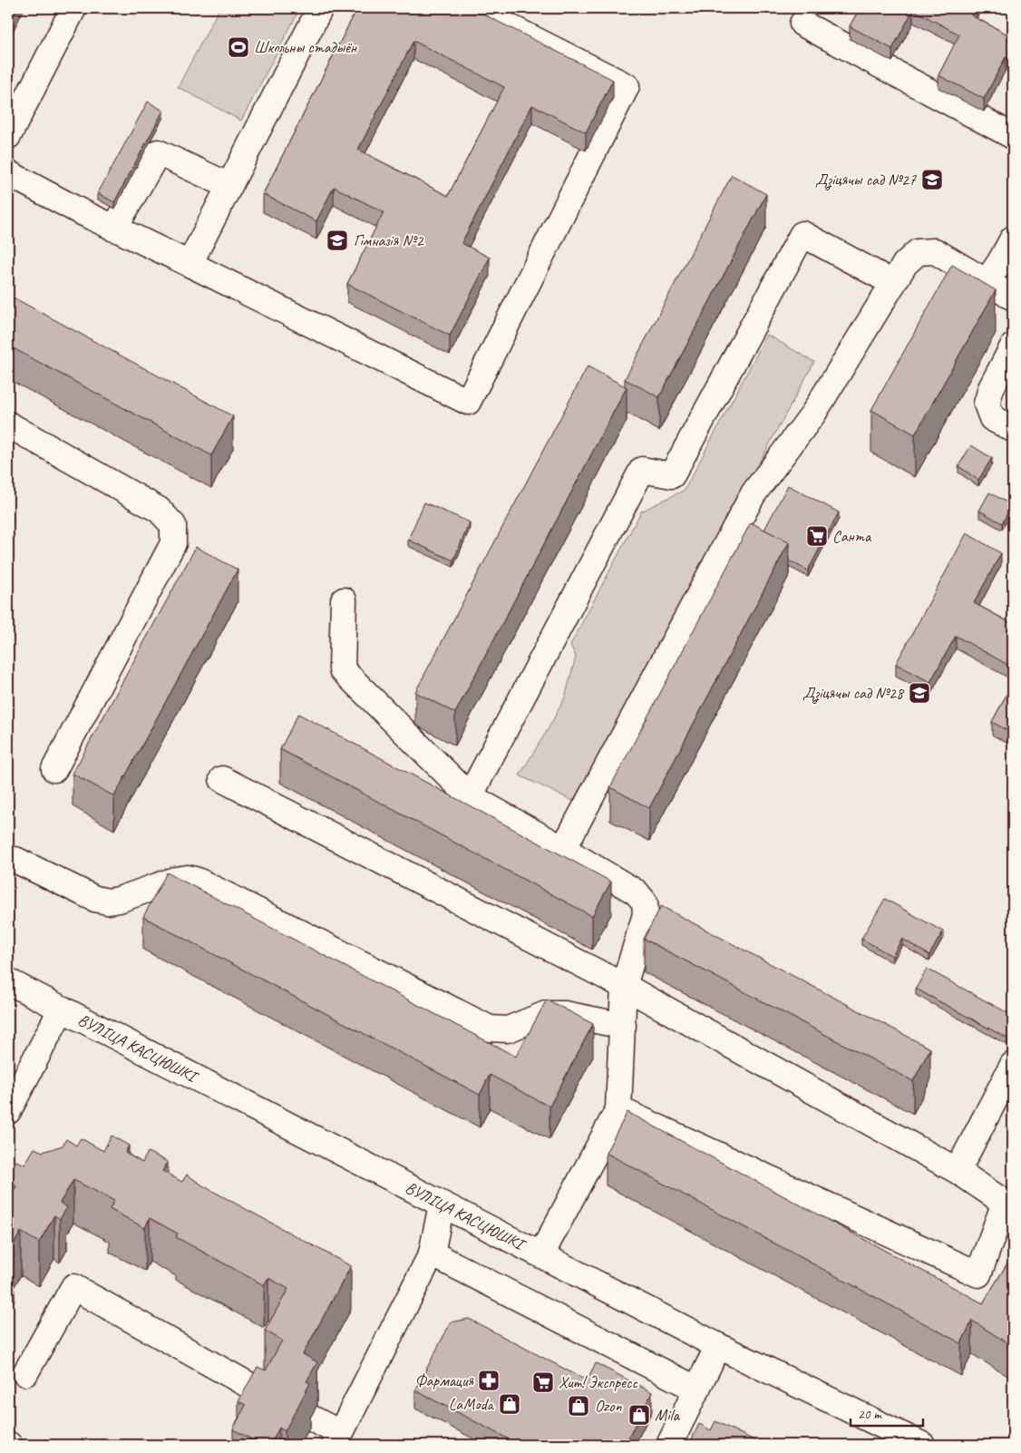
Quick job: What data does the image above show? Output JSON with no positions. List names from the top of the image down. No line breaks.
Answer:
{"streets":{"street":["ВУЛІЦА КАСЦЮШКІ"]},"places":{"sports":["Школьны стадыён"],"school or university":["Дзіцячы сад №27","Гімназія №2","Дзіцячы сад №28"],"supermarket":["Санта","Хит! Экспресс"],"pharmacy":["Фармация"],"shop":["LaModa","Ozon","Mila"]},"scale_bar":"20 m"}
